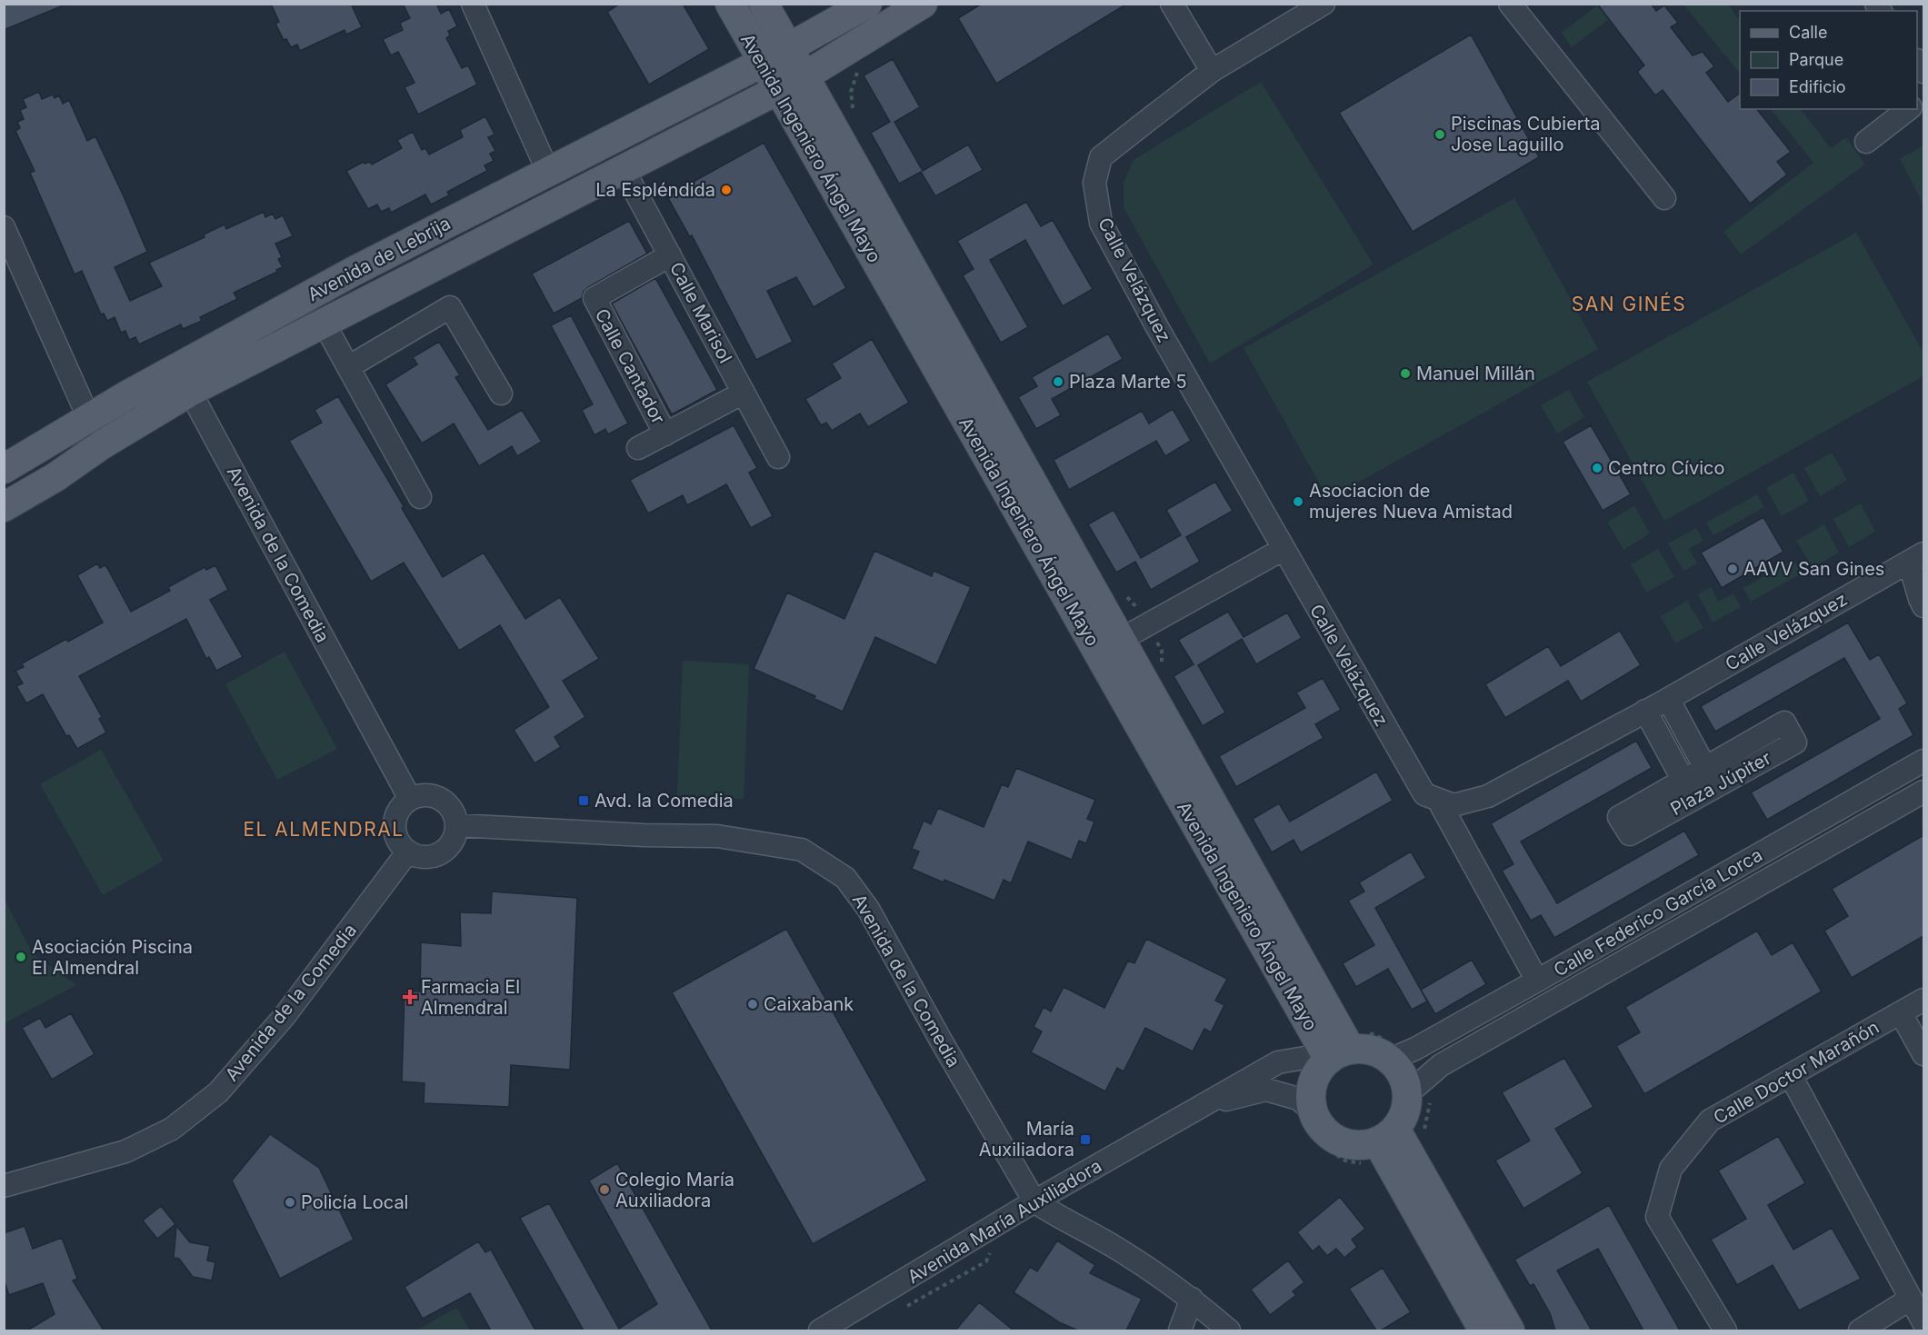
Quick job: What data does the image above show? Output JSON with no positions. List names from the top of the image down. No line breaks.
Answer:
{"streets":{"main road":["Avenida Ingeniero Ángel Mayo","Avenida de Lebrija"],"street":["Calle Velázquez","Calle Marisol","Calle Cantador","Avenida de la Comedia","Plaza Júpiter","Calle Federico García Lorca","Calle Doctor Marañón","Avenida María Auxiliadora"]},"crossings":[["Avenida Ingeniero Ángel Mayo","Avenida de Lebrija"],["Avenida Ingeniero Ángel Mayo","Calle Federico García Lorca"],["Avenida Ingeniero Ángel Mayo","Avenida María Auxiliadora"],["Avenida de Lebrija","Calle Marisol"],["Avenida de Lebrija","Avenida de la Comedia"],["Calle Velázquez","Plaza Júpiter"],["Calle Marisol","Calle Cantador"],["Avenida de la Comedia","Avenida María Auxiliadora"],["Calle Federico García Lorca","Avenida María Auxiliadora"]],"districts":["SAN GINÉS","EL ALMENDRAL"],"places":{"other":["Piscinas Cubierta Jose Laguillo","La Espléndida","Manuel Millán","Plaza Marte 5","Centro Cívico","Asociacion de mujeres Nueva Amistad","AAVV San Gines","Asociación Piscina El Almendral","Caixabank","Colegio María Auxiliadora","Policía Local"],"transit":["Avd. la Comedia","María Auxiliadora"],"health":["Farmacia El Almendral"]},"legend":["Calle","Parque","Edificio"]}
